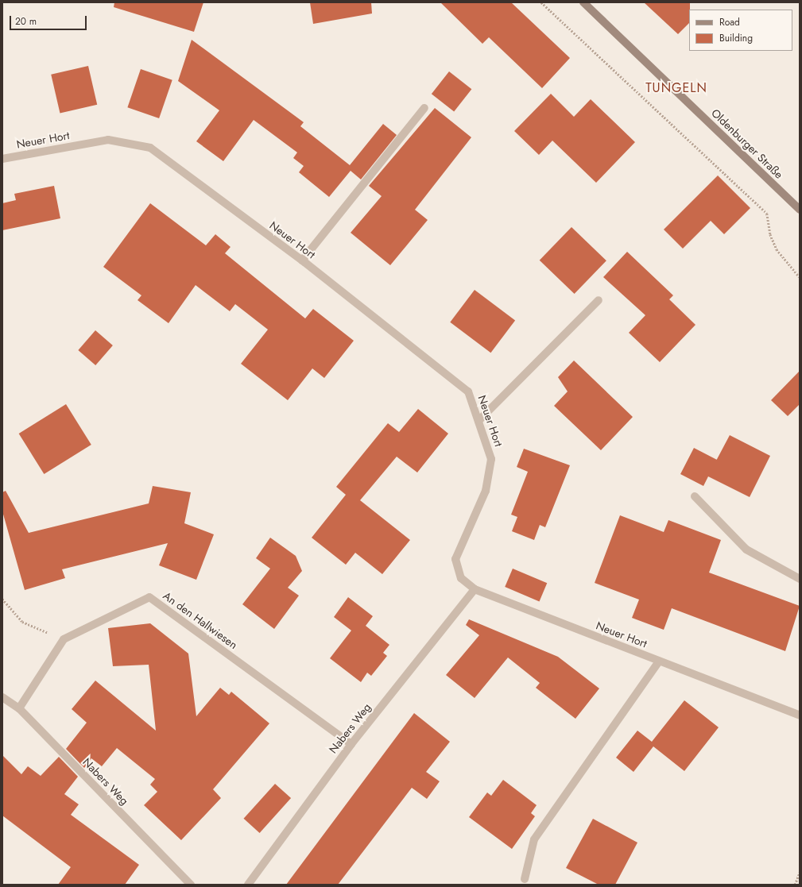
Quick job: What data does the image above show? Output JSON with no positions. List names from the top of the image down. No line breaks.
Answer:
{"streets":{"main road":["Oldenburger Straße"],"street":["Neuer Hort","An den Hallwiesen","Nabers Weg"]},"crossings":[["Neuer Hort","Nabers Weg"],["An den Hallwiesen","Nabers Weg"]],"districts":["TUNGELN"],"legend":["Road","Building"],"scale_bar":"20 m"}
